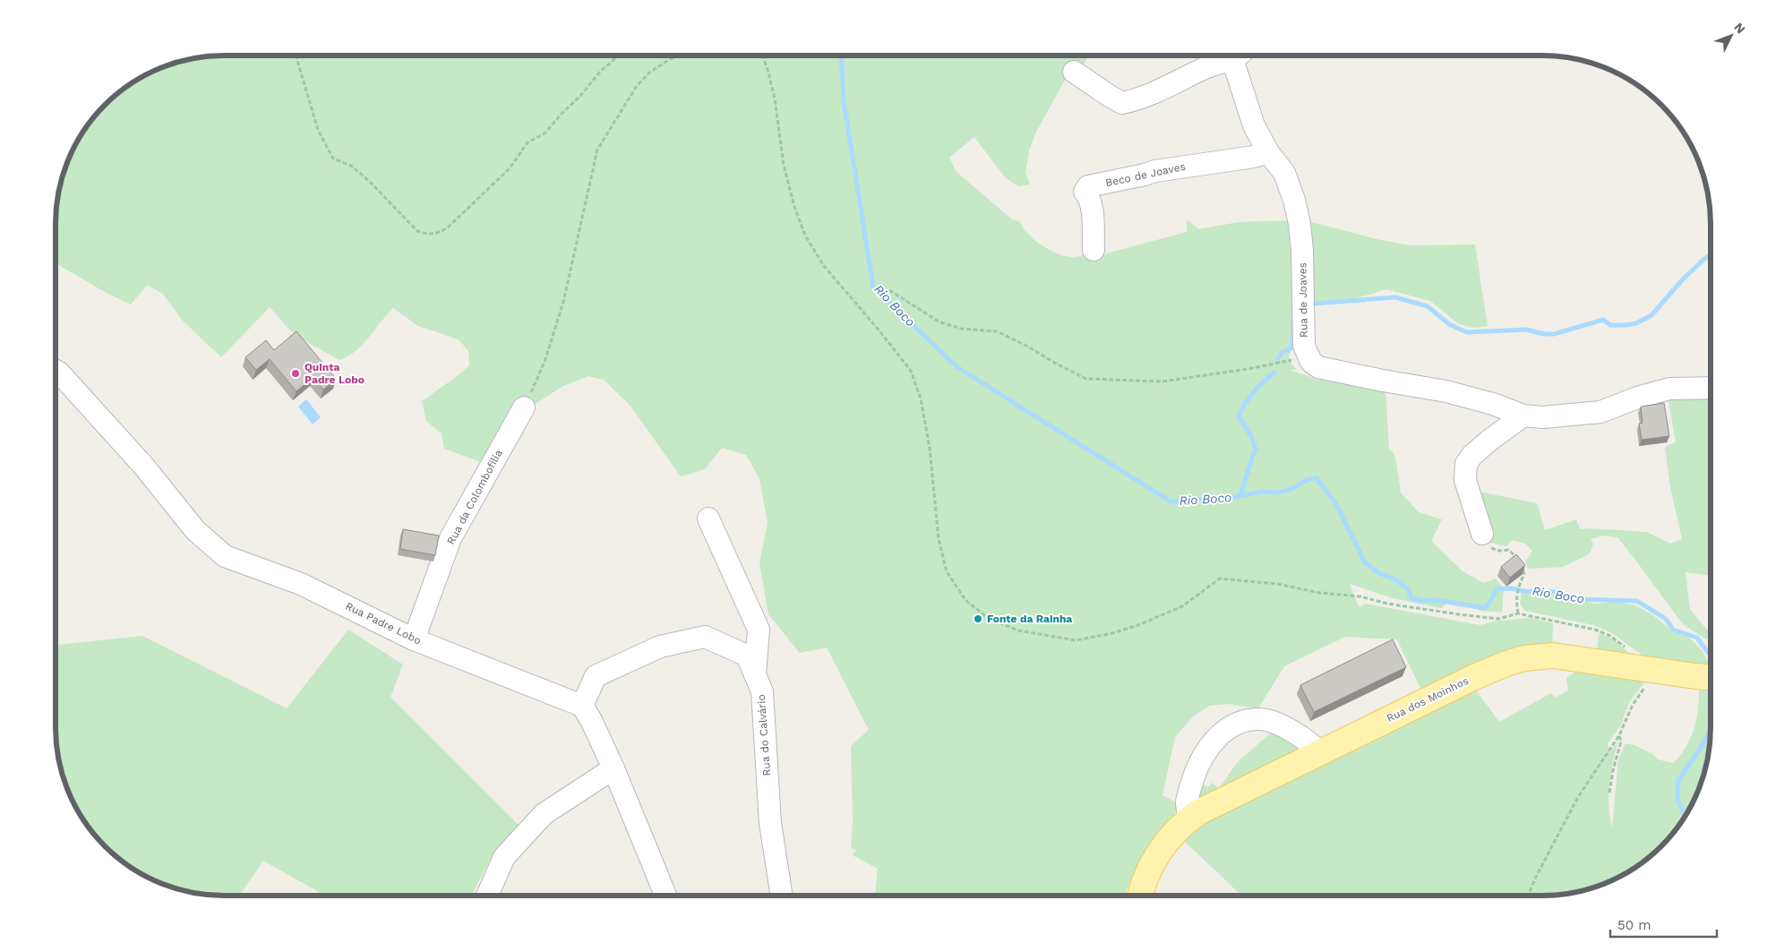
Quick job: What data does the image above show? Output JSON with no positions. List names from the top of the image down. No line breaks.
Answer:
{"streets":{"main road":["Rua dos Moinhos"],"street":["Beco de Joaves","Rua de Joaves","Rua da Colombofilia","Rua Padre Lobo","Rua do Calvário"]},"crossings":[["Beco de Joaves","Rua de Joaves"],["Rua da Colombofilia","Rua Padre Lobo"],["Rua Padre Lobo","Rua do Calvário"]],"water":["Rio Boco"],"places":["Quinta Padre Lobo","Fonte da Rainha"],"scale_bar":"50 m","north":"top right"}
